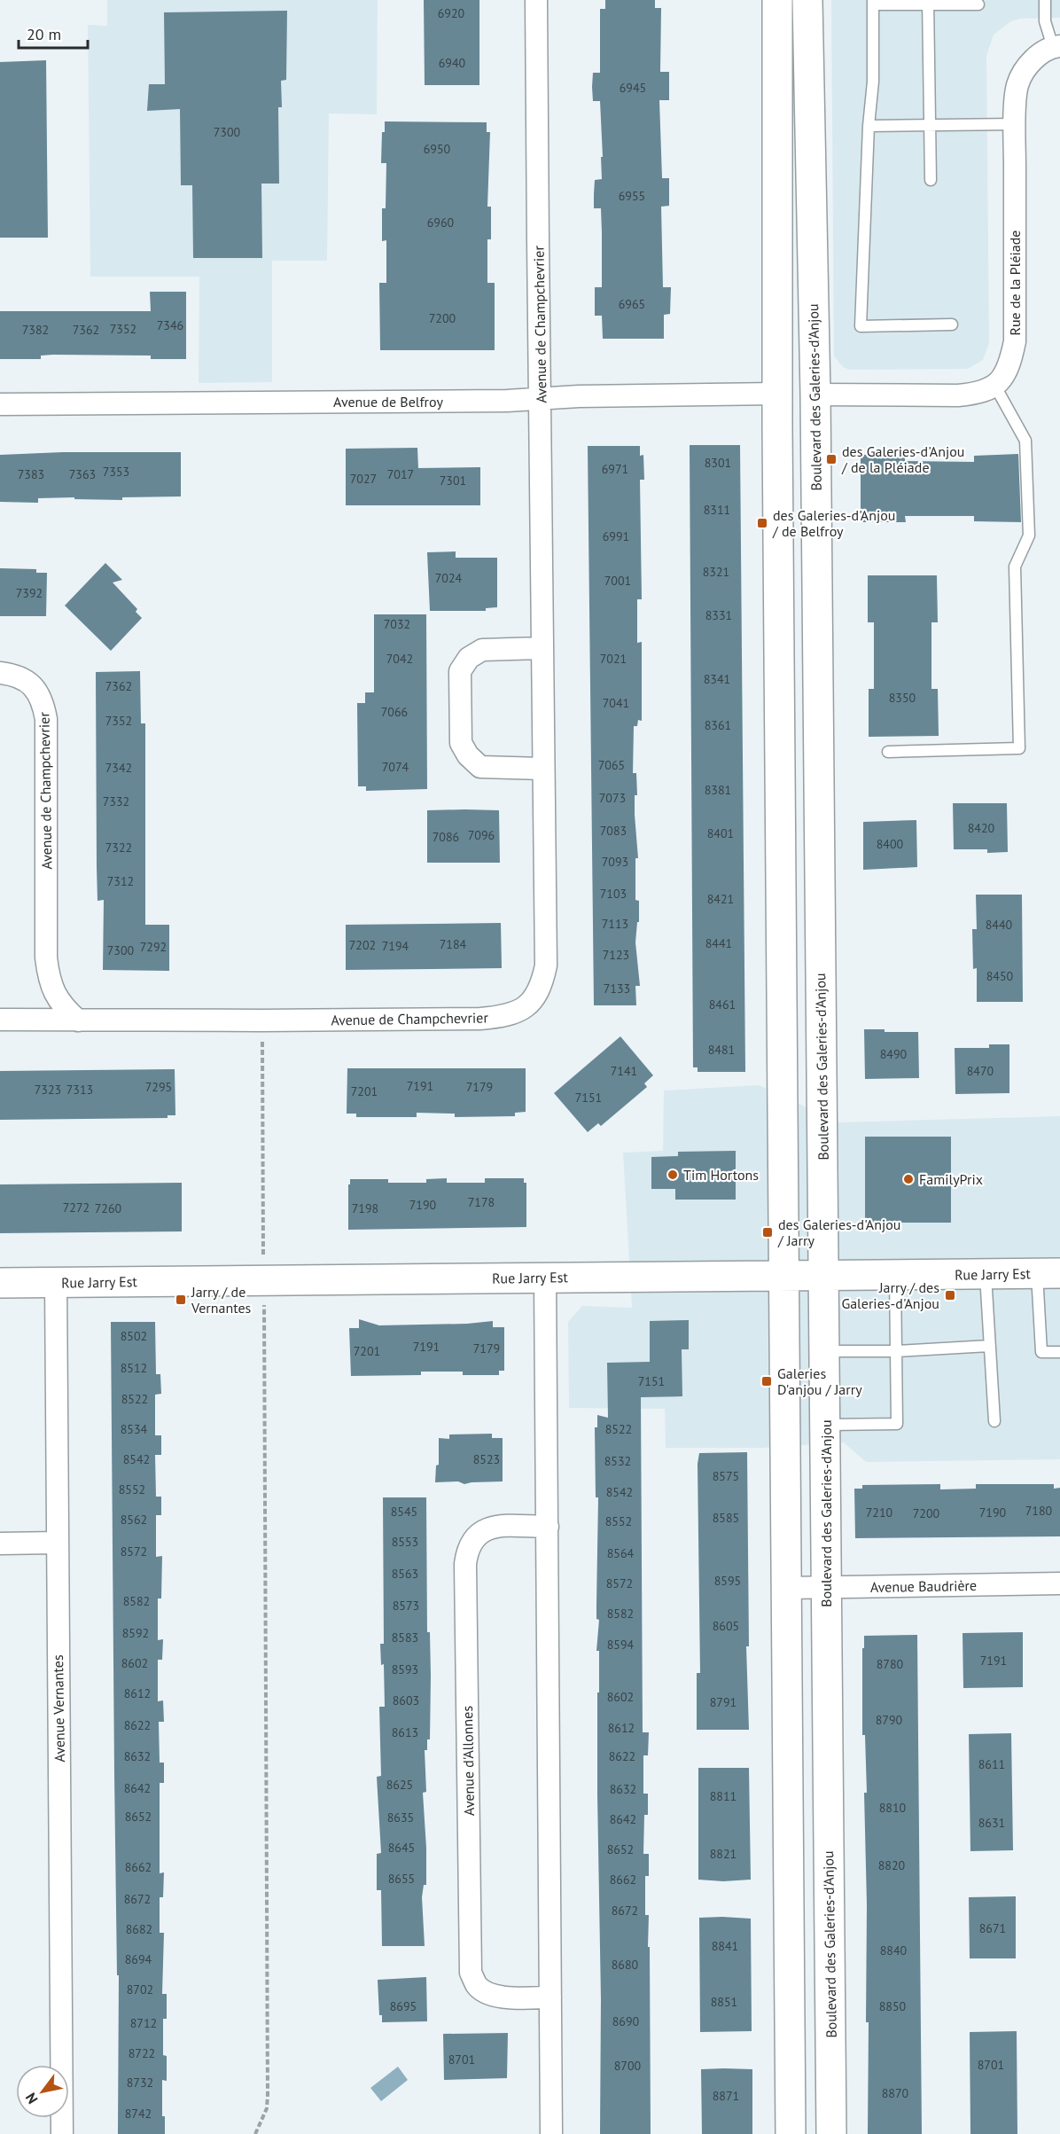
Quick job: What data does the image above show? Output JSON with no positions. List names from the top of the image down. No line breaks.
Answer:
{"streets":{"street":["Rue de la Pléiade","Avenue de Champchevrier","Boulevard des Galeries-d'Anjou","Avenue de Belfroy","Rue Jarry Est","Avenue Baudrière","Avenue Vernantes","Avenue d'Allonnes"]},"crossings":[["Avenue de Champchevrier","Avenue de Belfroy"],["Boulevard des Galeries-d'Anjou","Rue Jarry Est"],["Boulevard des Galeries-d'Anjou","Avenue Baudrière"],["Rue Jarry Est","Avenue Vernantes"]],"places":{"transit":["des Galeries-d'Anjou / de la Pléiade","des Galeries-d'Anjou / de Belfroy","des Galeries-d'Anjou / Jarry","Jarry / des Galeries-d'Anjou","Jarry / de Vernantes","Galeries D'anjou / Jarry"],"other":["Tim Hortons","FamilyPrix"]},"house_numbers":["6920","6940","6945","7300","6950","6955","6960","6965","7200","7346","7352","7382","7362","8301","6971","7353","7383","7363","7017","7027","7301","8311","6991","8321","7024","7001","7392","8331","7032","7042","7021","8341","7362","8350","7041","7066","7352","8361","7065","7074","7342","8381","7073","7332","8420","7083","8401","7096","7086","8400","7322","7093","7312","7103","8421","7113","8440","8441","7184","7202","7194","7292","7300","7123","8450","7133","8461","8481","8490","7141","8470","7191","7295","7179","7323","7313","7201","7151","7178","7190","7272","7260","7198","8502","7191","7179","7201","8512","7151","8522","8534","8522","8542","8523","8532","8575","8552","8542","7180","8545","7210","7190","7200","8585","8562","8552","8553","8572","8564","8563","8595","8572","8582","8573","8582","8605","8592","8583","8594","7191","8602","8780","8593","8612","8602","8603","8791","8790","8622","8612","8613","8632","8622","8611","8625","8642","8632","8811","8810","8652","8635","8642","8631","8645","8652","8821","8820","8662","8655","8662","8672","8672","8671","8682","8841","8840","8694","8680","8702","8851","8695","8850","8690","8712","8722","8701","8701","8700","8732","8870","8871","8742"],"scale_bar":"20 m","north":"bottom left"}
